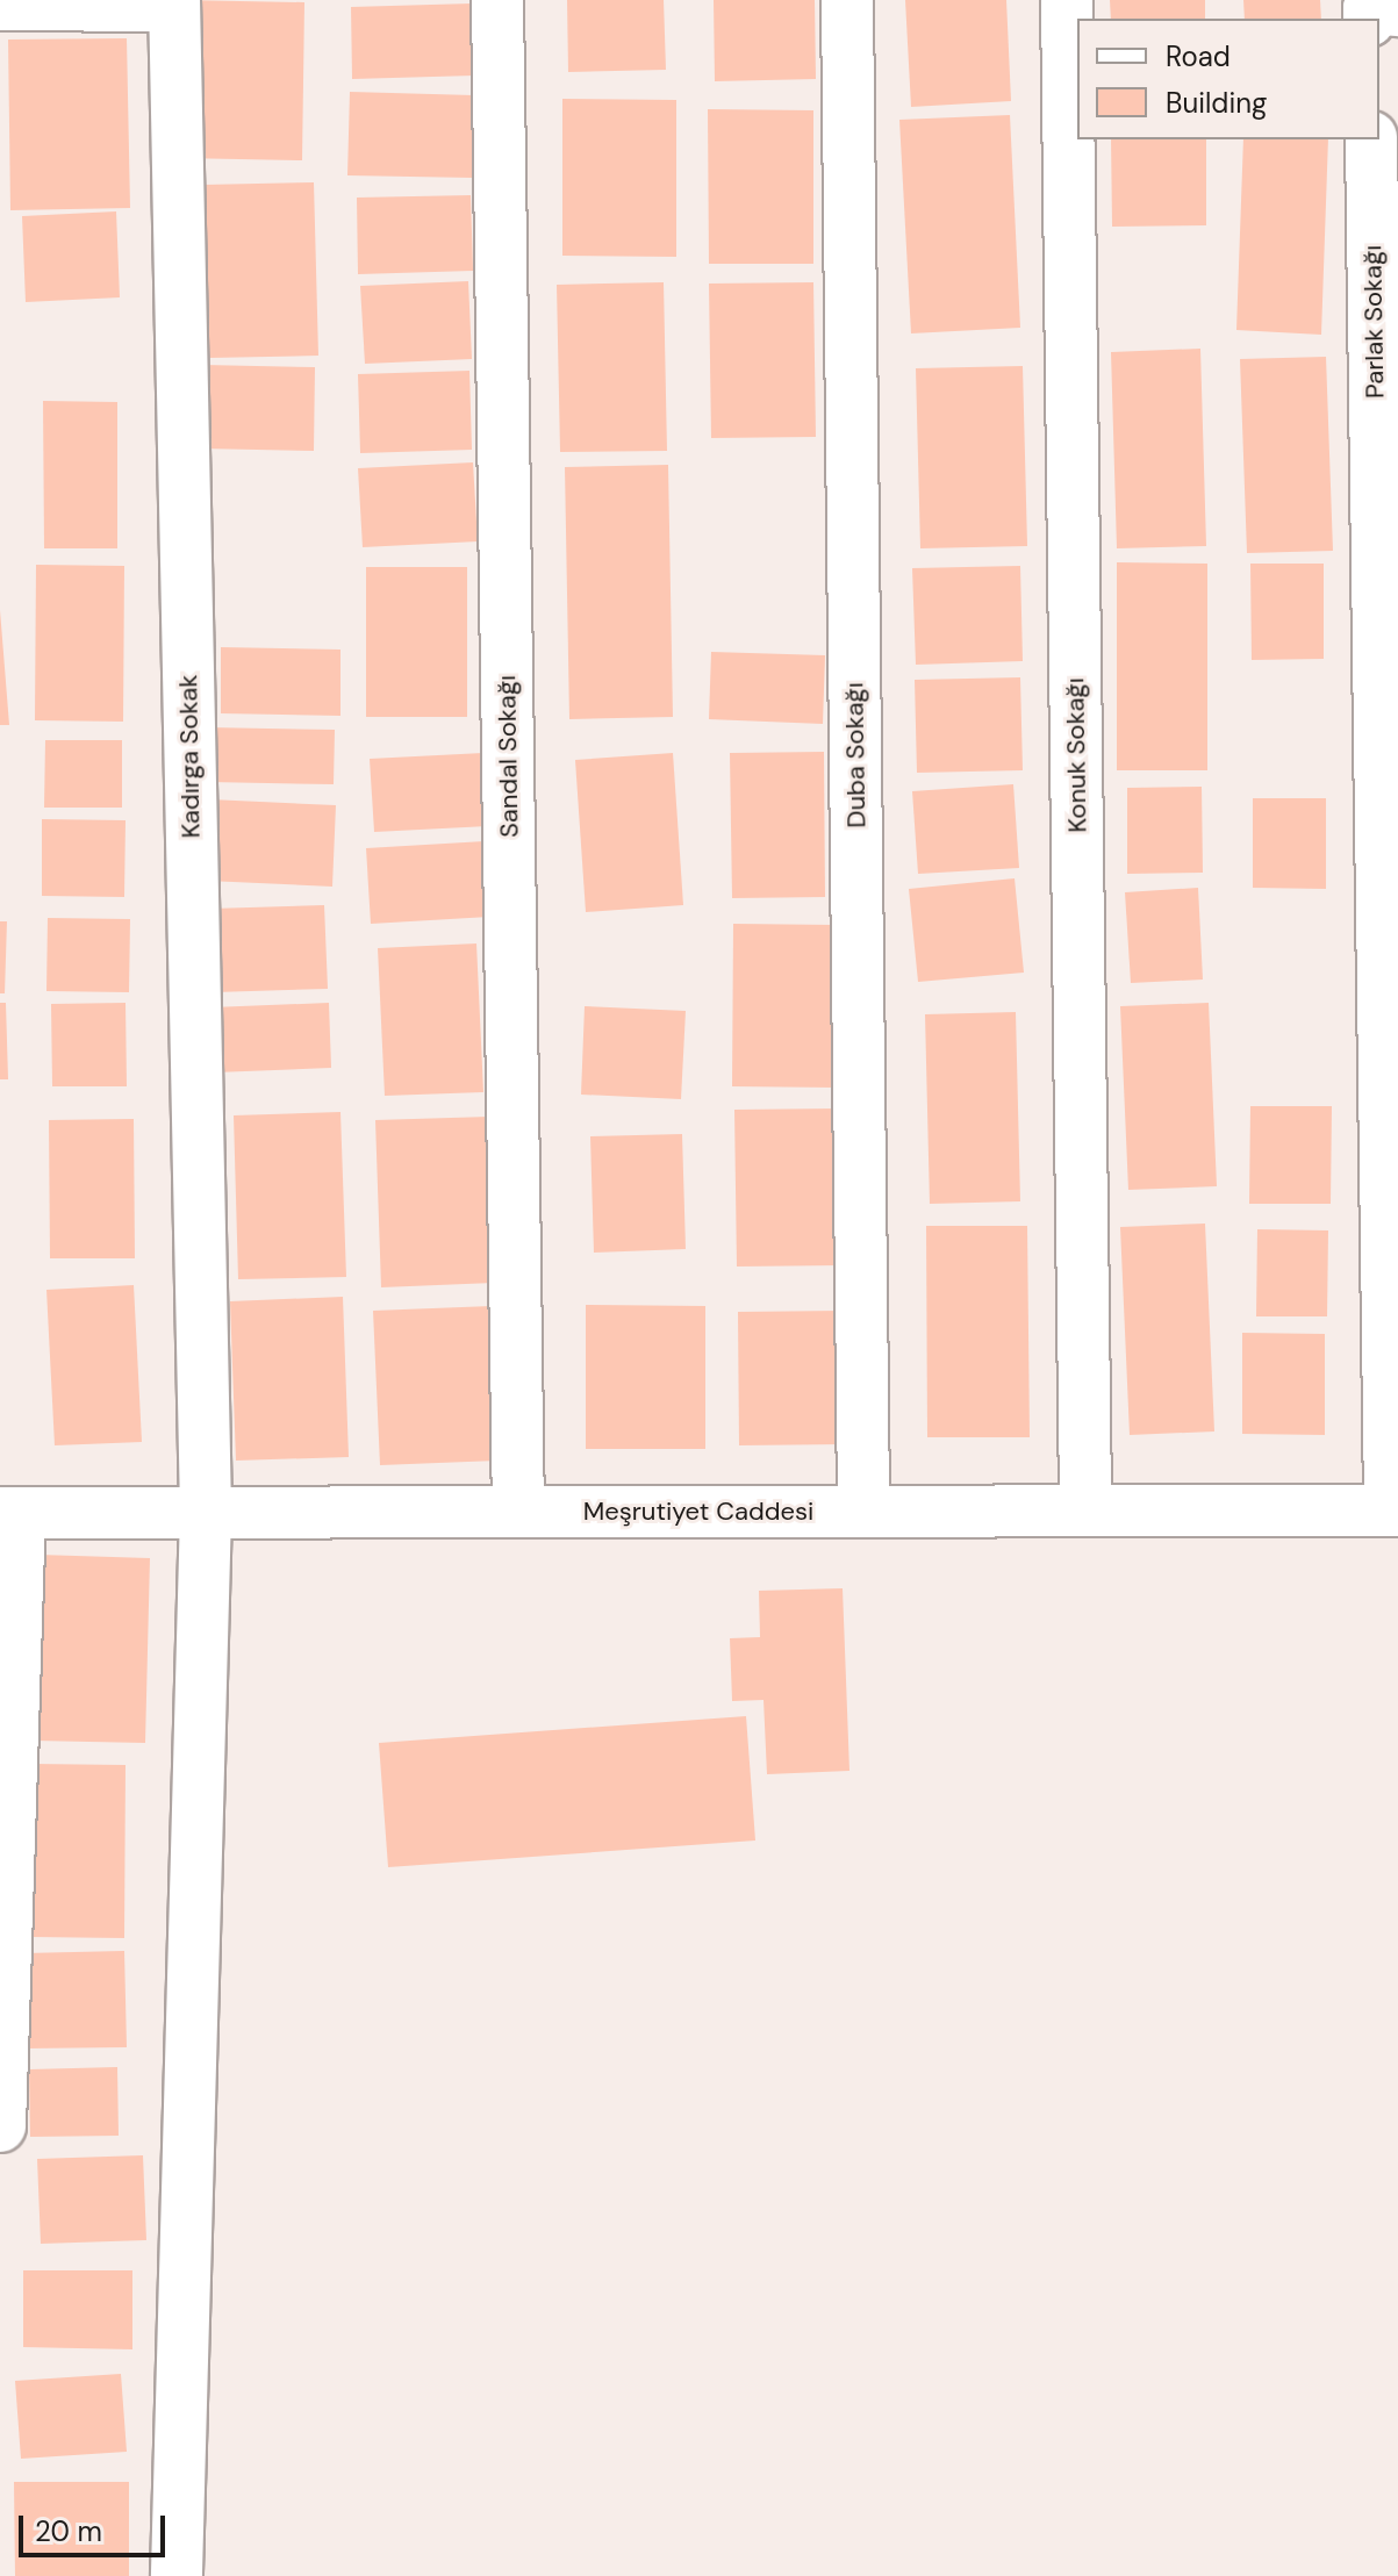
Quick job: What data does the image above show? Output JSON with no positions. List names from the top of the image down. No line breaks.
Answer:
{"streets":{"street":["Parlak Sokağı","Duba Sokağı","Konuk Sokağı","Kadırga Sokak","Sandal Sokağı","Meşrutiyet Caddesi"]},"crossings":[["Parlak Sokağı","Meşrutiyet Caddesi"],["Duba Sokağı","Meşrutiyet Caddesi"],["Konuk Sokağı","Meşrutiyet Caddesi"],["Kadırga Sokak","Meşrutiyet Caddesi"],["Sandal Sokağı","Meşrutiyet Caddesi"]],"legend":["Road","Building"],"scale_bar":"20 m"}
